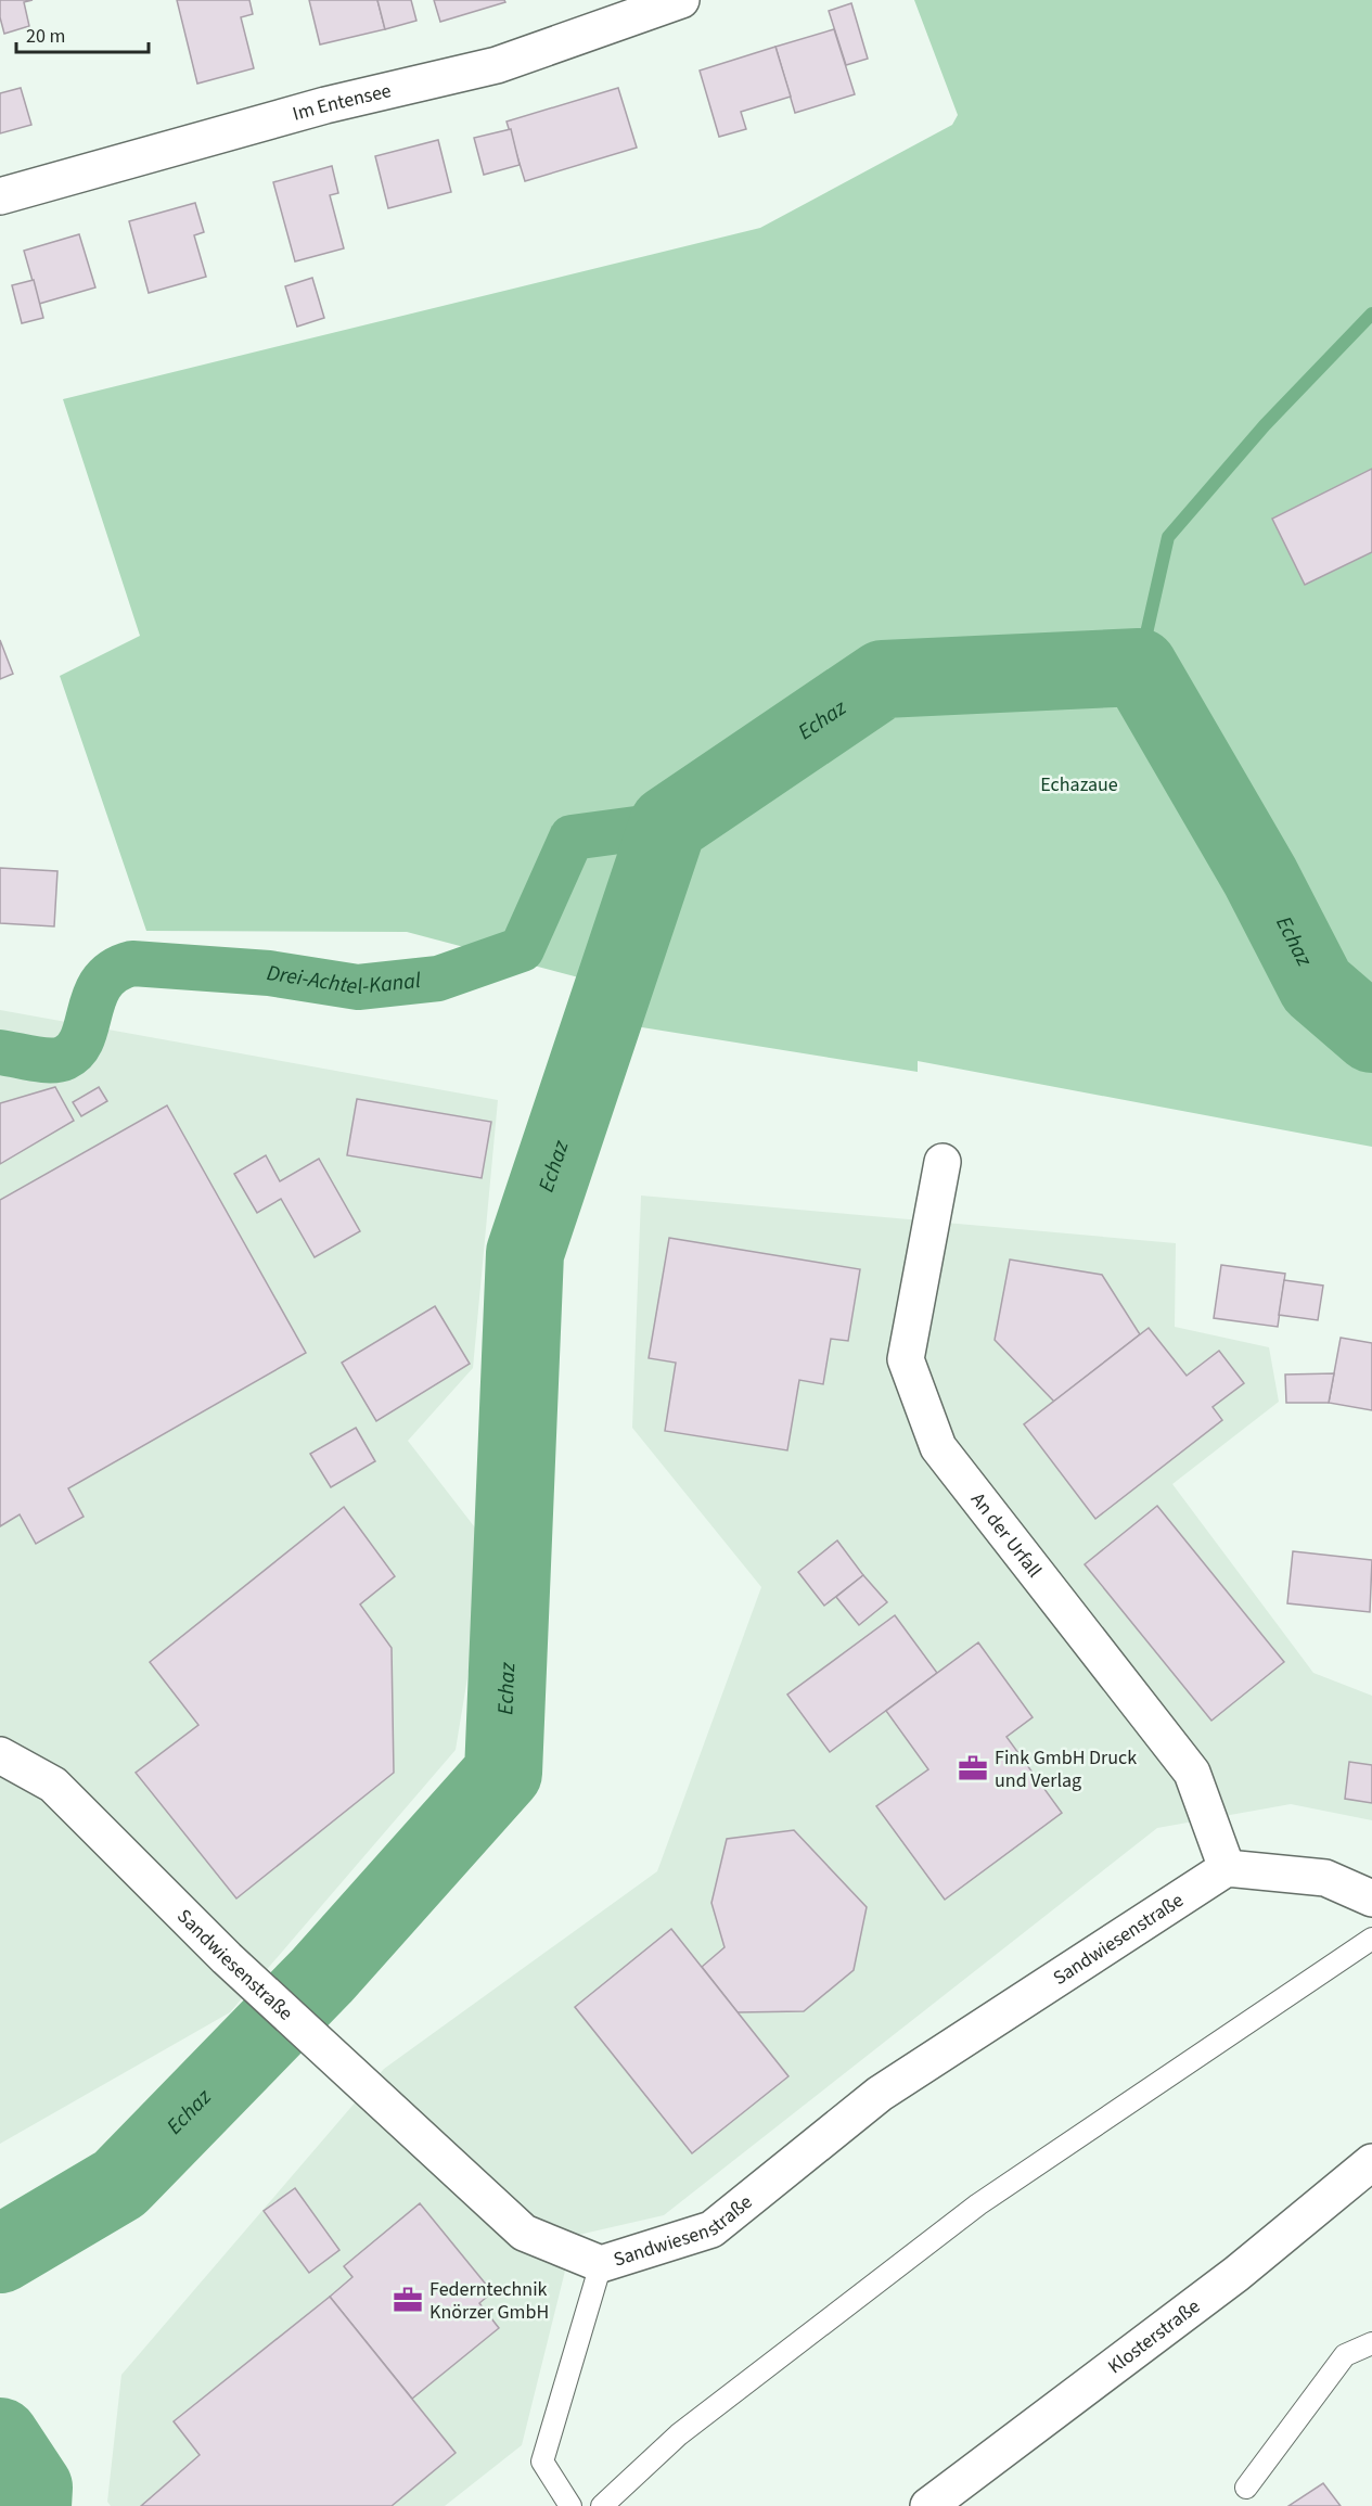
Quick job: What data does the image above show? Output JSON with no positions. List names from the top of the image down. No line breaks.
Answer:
{"streets":{"street":["Im Entensee","An der Urfall","Sandwiesenstraße","Klosterstraße"]},"crossings":[["An der Urfall","Sandwiesenstraße"]],"water":["Echaz","Drei-Achtel-Kanal"],"parks":["Echazaue"],"places":{"office":["Fink GmbH Druck und Verlag","Federntechnik Knörzer GmbH"]},"scale_bar":"20 m"}
